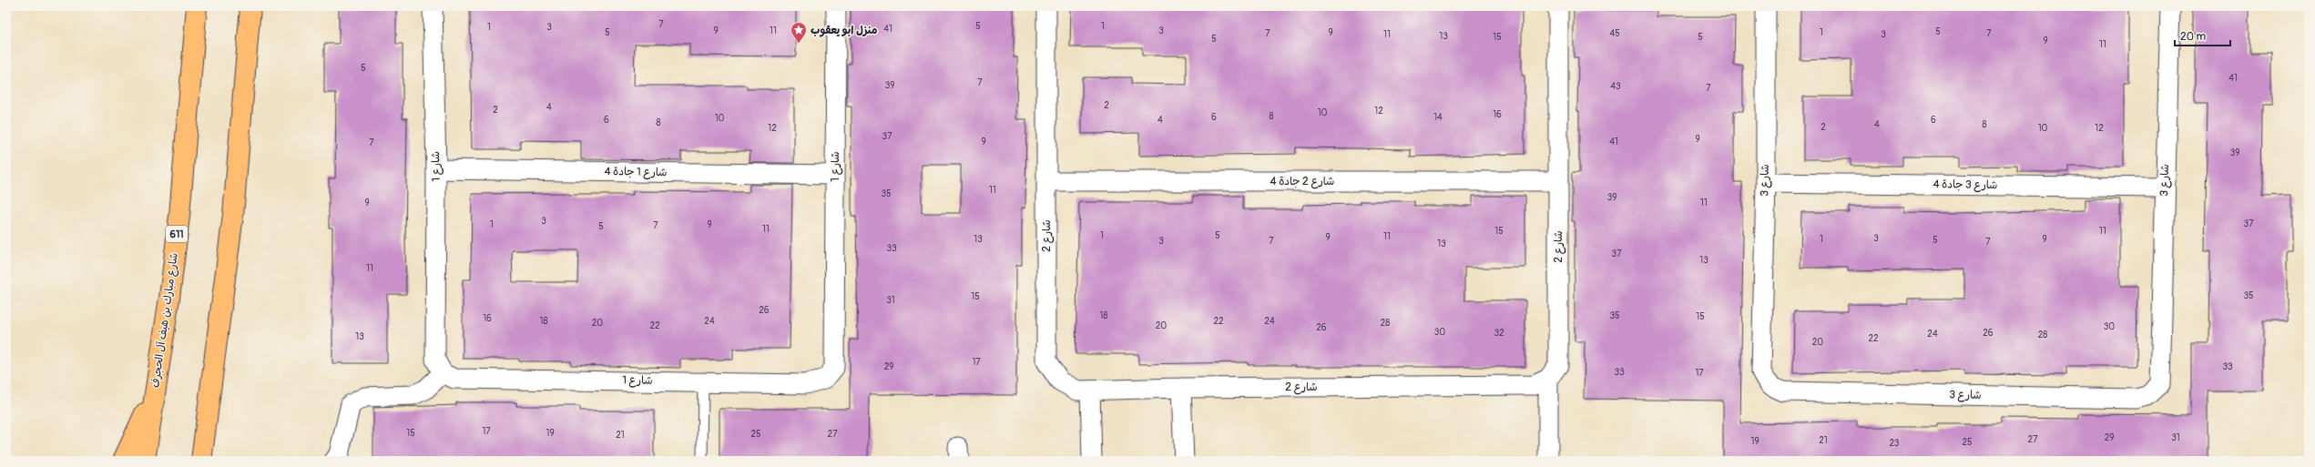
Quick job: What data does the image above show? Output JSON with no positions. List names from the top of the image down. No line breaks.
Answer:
{"streets":{"main road":["611","شارع مبارك بن هيف آل الحجرف"],"street":["شارع 1","شارع 1 جادة 4","شارع 3","شارع 2 جادة 4","شارع 3 جادة 4","شارع 2"]},"crossings":[["شارع 1","شارع 1 جادة 4"],["شارع 3","شارع 3 جادة 4"],["شارع 2 جادة 4","شارع 2"]],"places":{"place":["منزل ابو يعقوب"]},"house_numbers":["7","5","1","1","3","41","9","11","3","5","5","9","1","7","45","7","11","3","13","15","5","5","9","11","5","41","7","39","43","7","2","4","2","12","10","16","8","6","14","10","6","4","6","8","4","8","2","12","10","12","37","9","9","41","7","39","11","35","39","9","11","3","37","1","9","7","5","11","15","11","1","5","11","9","3","13","1","9","5","3","7","7","13","33","37","13","11","35","15","31","26","18","35","15","16","18","24","22","24","20","28","22","20","30","26","30","32","26","24","28","13","22","20","17","29","33","33","17","17","15","19","25","27","21","29","31","27","21","19","25","23"],"scale_bar":"20 m"}
